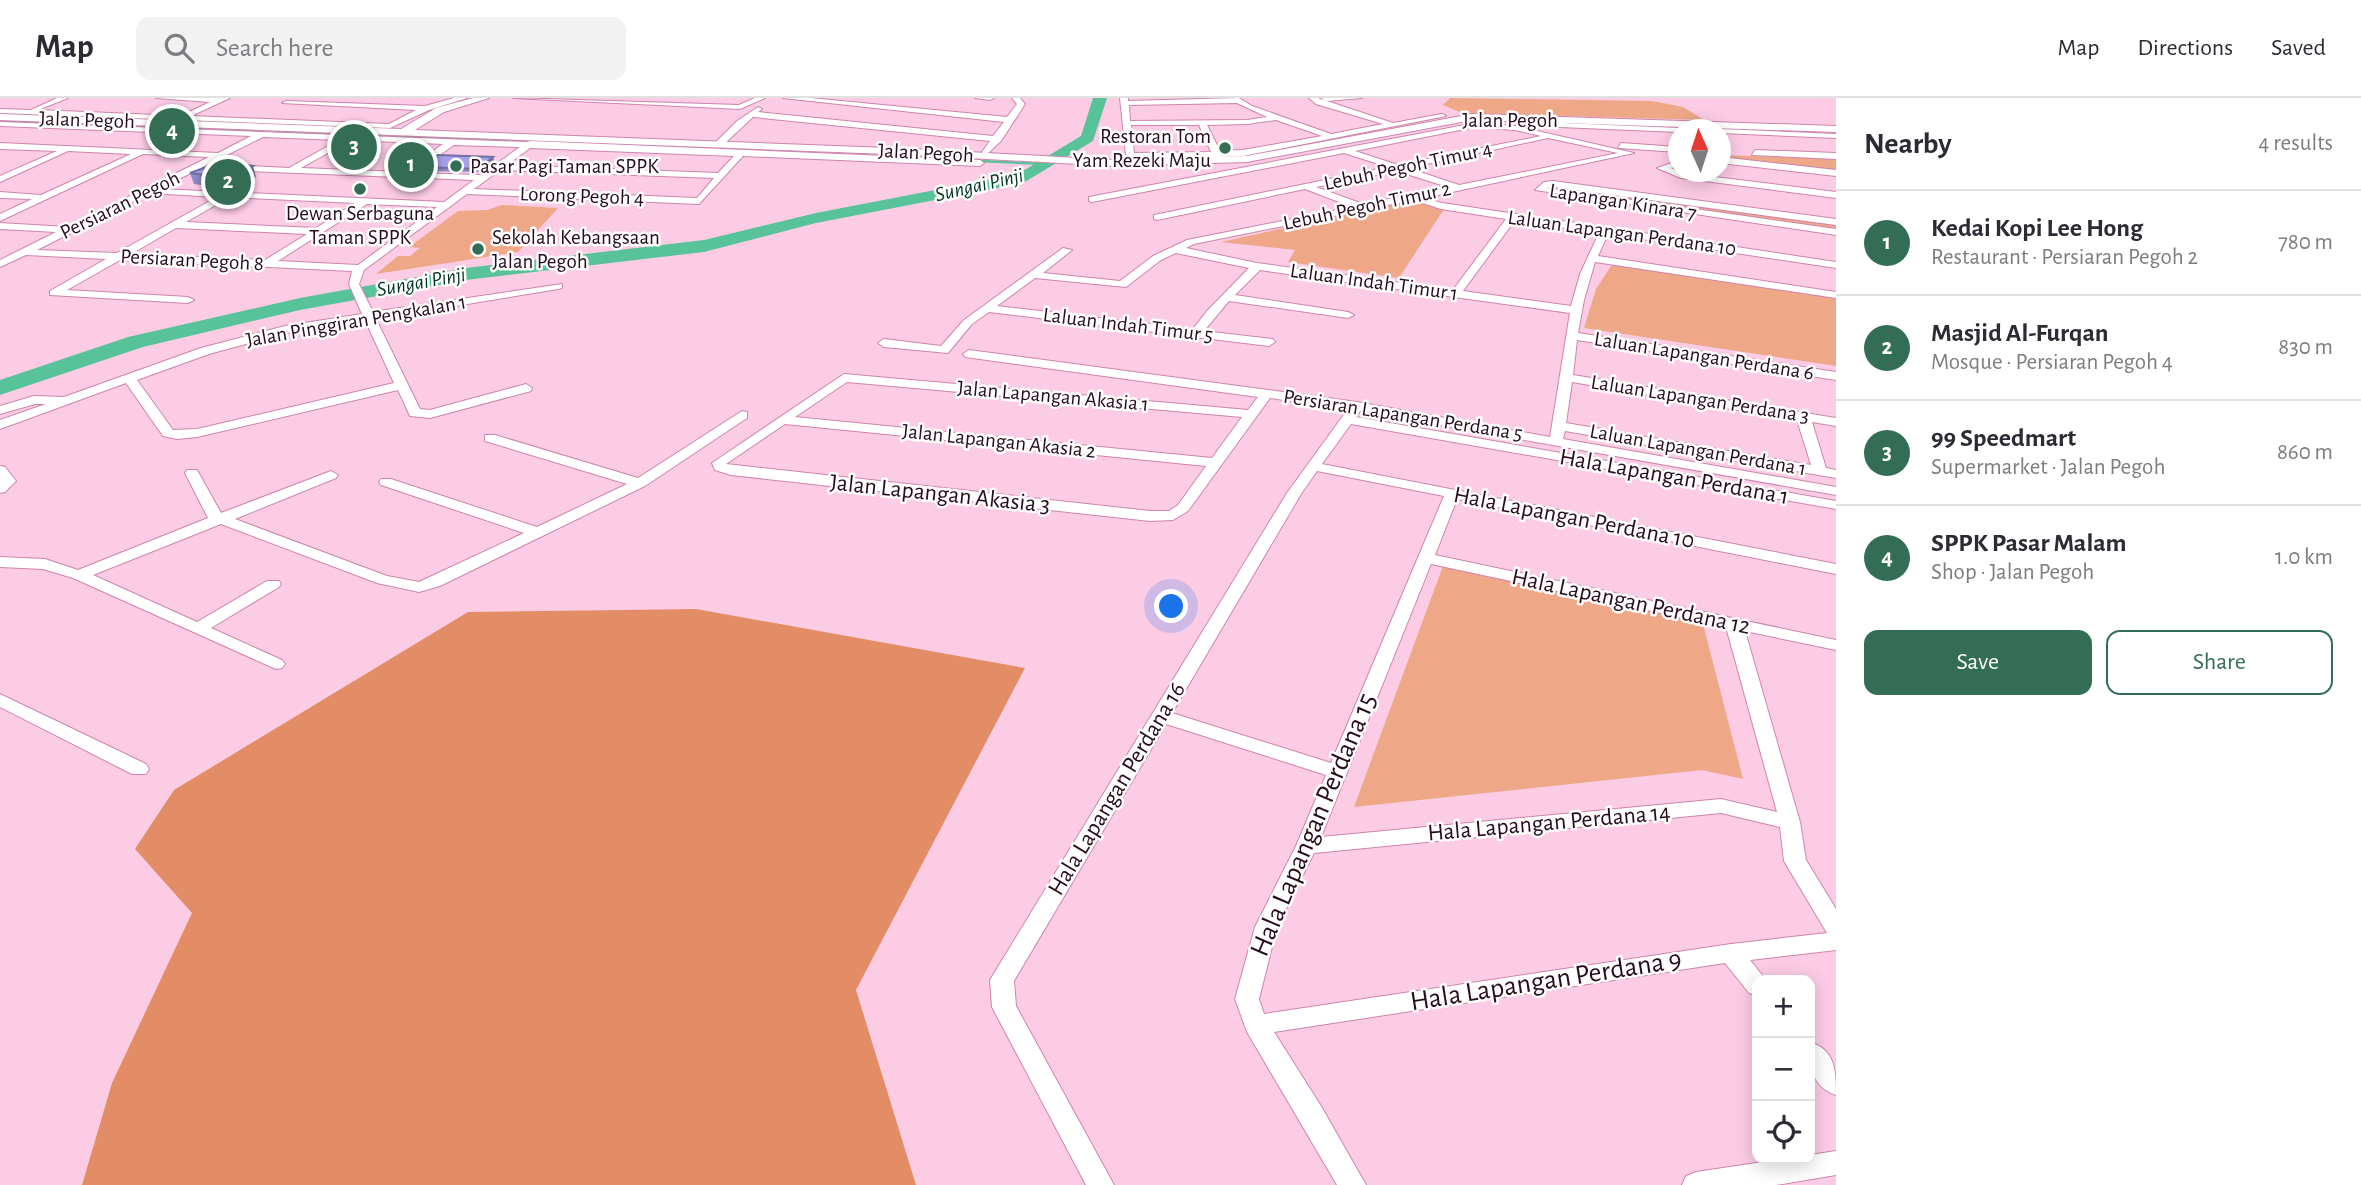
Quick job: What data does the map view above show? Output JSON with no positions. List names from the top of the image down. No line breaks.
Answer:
{"streets":{"street":["Jalan Pegoh","Lebuh Pegoh Timur 4","Lorong Pegoh 4","Lapangan Kinara 7","Persiaran Pegoh","Lebuh Pegoh Timur 2","Laluan Lapangan Perdana 10","Persiaran Pegoh 8","Laluan Indah Timur 1","Jalan Pinggiran Pengkalan 1","Laluan Indah Timur 5","Laluan Lapangan Perdana 6","Jalan Lapangan Akasia 1","Laluan Lapangan Perdana 3","Persiaran Lapangan Perdana 5","Jalan Lapangan Akasia 2","Laluan Lapangan Perdana 1","Hala Lapangan Perdana 1","Jalan Lapangan Akasia 3","Hala Lapangan Perdana 10","Hala Lapangan Perdana 12","Hala Lapangan Perdana 16","Hala Lapangan Perdana 14","Hala Lapangan Perdana 15","Hala Lapangan Perdana 9"]},"crossings":[["Jalan Pegoh","Lebuh Pegoh Timur 4"],["Jalan Pegoh","Persiaran Pegoh"],["Lebuh Pegoh Timur 4","Lebuh Pegoh Timur 2"],["Persiaran Pegoh","Persiaran Pegoh 8"],["Lebuh Pegoh Timur 2","Laluan Lapangan Perdana 10"],["Lebuh Pegoh Timur 2","Laluan Indah Timur 1"],["Jalan Lapangan Akasia 1","Jalan Lapangan Akasia 2"],["Jalan Lapangan Akasia 1","Jalan Lapangan Akasia 3"],["Persiaran Lapangan Perdana 5","Laluan Lapangan Perdana 1"],["Persiaran Lapangan Perdana 5","Hala Lapangan Perdana 1"],["Persiaran Lapangan Perdana 5","Jalan Lapangan Akasia 3"],["Persiaran Lapangan Perdana 5","Hala Lapangan Perdana 16"],["Jalan Lapangan Akasia 2","Jalan Lapangan Akasia 3"],["Hala Lapangan Perdana 1","Hala Lapangan Perdana 16"],["Hala Lapangan Perdana 10","Hala Lapangan Perdana 16"],["Hala Lapangan Perdana 10","Hala Lapangan Perdana 15"],["Hala Lapangan Perdana 12","Hala Lapangan Perdana 15"],["Hala Lapangan Perdana 14","Hala Lapangan Perdana 15"],["Hala Lapangan Perdana 15","Hala Lapangan Perdana 9"]],"water":["Sungai Pinji"],"places":["Restoran Tom Yam Rezeki Maju","Pasar Pagi Taman SPPK","Dewan Serbaguna Taman SPPK","Sekolah Kebangsaan Jalan Pegoh"],"north":"top","page":{"header":"Map","search":"Search here","nav":["Map","Directions","Saved"],"heading":["Nearby","4 results"],"pins":["4","3","1","2"],"list":[{"mark":"1","name":"Kedai Kopi Lee Hong","note":"Restaurant · Persiaran Pegoh 2","value":"780 m"},{"mark":"2","name":"Masjid Al-Furqan","note":"Mosque · Persiaran Pegoh 4","value":"830 m"},{"mark":"3","name":"99 Speedmart","note":"Supermarket · Jalan Pegoh","value":"860 m"},{"mark":"4","name":"SPPK Pasar Malam","note":"Shop · Jalan Pegoh","value":"1.0 km"}],"buttons":["Save","Share"],"map_buttons":["+","−"]}}
